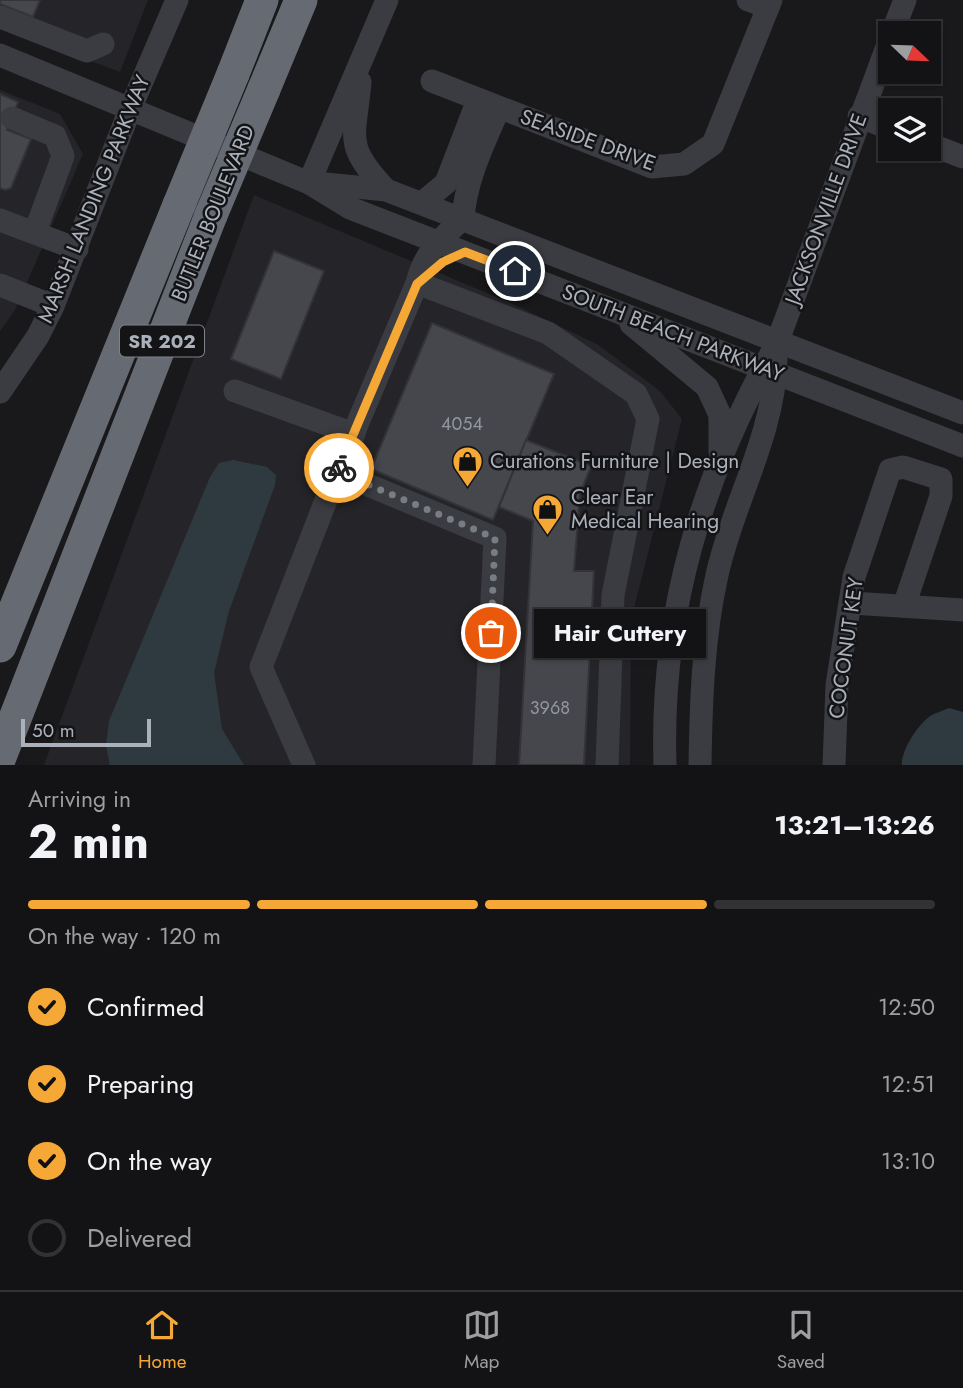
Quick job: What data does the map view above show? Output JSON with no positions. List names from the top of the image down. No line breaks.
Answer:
{"streets":{"highway":["BUTLER BOULEVARD","SR 202"],"street":["SEASIDE DRIVE","MARSH LANDING PARKWAY","JACKSONVILLE DRIVE","SOUTH BEACH PARKWAY","COCONUT KEY"]},"crossings":[["MARSH LANDING PARKWAY","SOUTH BEACH PARKWAY"],["JACKSONVILLE DRIVE","SOUTH BEACH PARKWAY"]],"places":{"shop":["Curations Furniture | Design","Clear Ear Medical Hearing"],"other":["Hair Cuttery"]},"house_numbers":["4054","3968"],"scale_bar":"50 m","north":"bottom right","page":{"bubble":"Hair Cuttery","scale":"50 m","heading":["2 min","Arriving in","13:21–13:26"],"bar":"On the way · 120 m","list":[["Confirmed","12:50"],["Preparing","12:51"],["On the way","13:10"],"Delivered"],"tabs":["Home","Map","Saved"]}}
